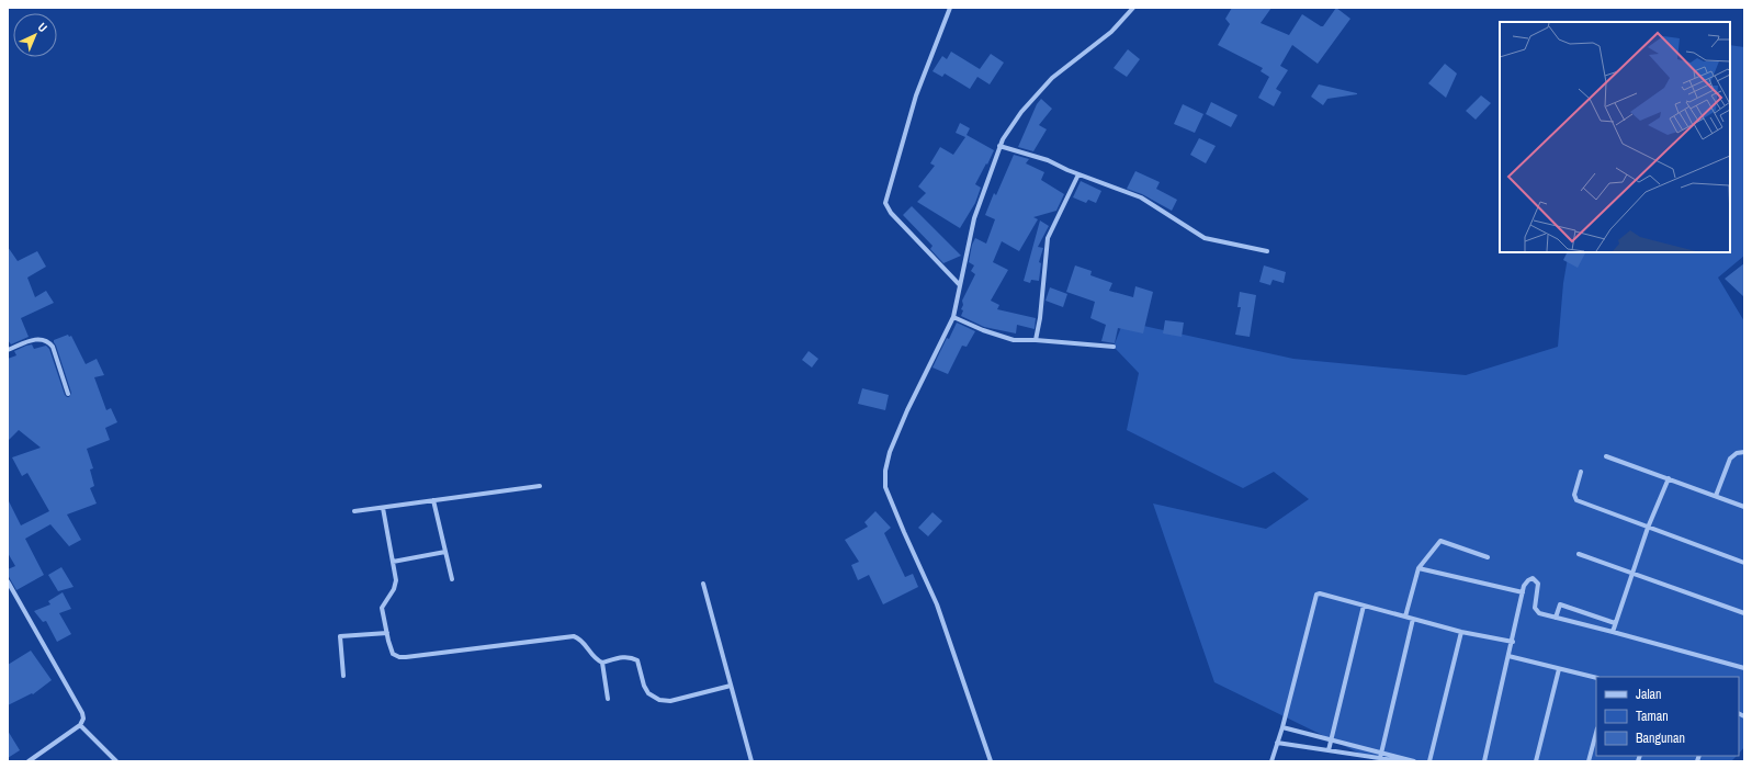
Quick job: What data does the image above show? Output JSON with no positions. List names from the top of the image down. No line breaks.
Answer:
{"legend":["Jalan","Taman","Bangunan"],"north":"top right"}
